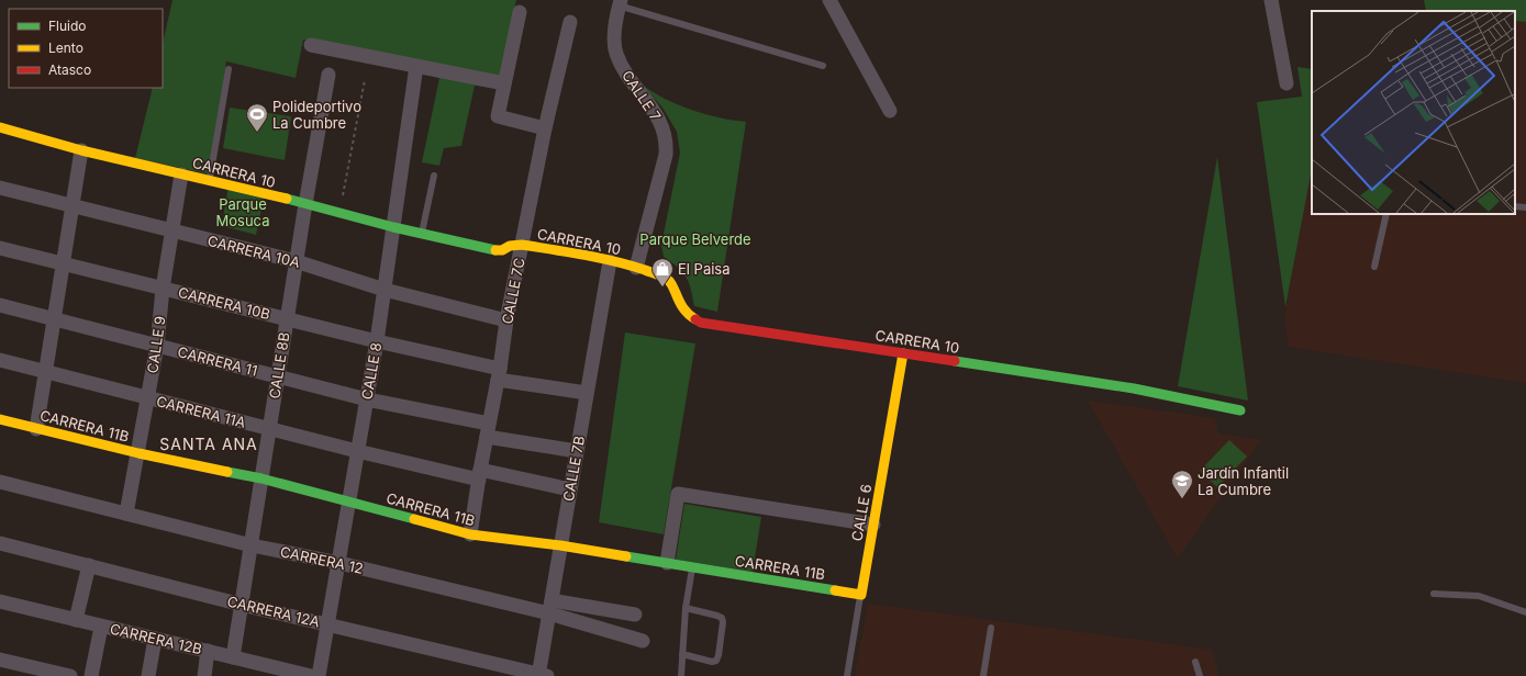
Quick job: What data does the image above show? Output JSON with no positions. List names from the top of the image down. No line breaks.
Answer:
{"streets":{"street":["CALLE 7","CARRERA 10","CARRERA 10A","CALLE 7C","CARRERA 10B","CALLE 9","CARRERA 11","CALLE 8B","CALLE 8","CARRERA 11A","CARRERA 11B","CALLE 7B","CALLE 6","CARRERA 12","CARRERA 12A","CARRERA 12B"]},"crossings":[["CALLE 7","CARRERA 10"],["CARRERA 10","CALLE 7C"],["CARRERA 10","CALLE 9"],["CARRERA 10","CALLE 8B"],["CARRERA 10","CALLE 8"],["CARRERA 10","CALLE 7B"],["CARRERA 10","CALLE 6"],["CARRERA 10A","CALLE 7C"],["CARRERA 10A","CALLE 9"],["CARRERA 10A","CALLE 8B"],["CARRERA 10A","CALLE 8"],["CALLE 7C","CARRERA 10B"],["CALLE 7C","CARRERA 11"],["CALLE 7C","CARRERA 11A"],["CALLE 7C","CARRERA 11B"],["CARRERA 10B","CALLE 9"],["CARRERA 10B","CALLE 8B"],["CARRERA 10B","CALLE 8"],["CARRERA 10B","CALLE 7B"],["CALLE 9","CARRERA 11"],["CALLE 9","CARRERA 11A"],["CALLE 9","CARRERA 11B"],["CALLE 9","CARRERA 12"],["CARRERA 11","CALLE 8B"],["CARRERA 11","CALLE 8"],["CARRERA 11","CALLE 7B"],["CALLE 8B","CARRERA 11A"],["CALLE 8B","CARRERA 11B"],["CALLE 8B","CARRERA 12"],["CALLE 8B","CARRERA 12A"],["CALLE 8B","CARRERA 12B"],["CALLE 8","CARRERA 11A"],["CALLE 8","CARRERA 11B"],["CALLE 8","CARRERA 12"],["CALLE 8","CARRERA 12A"],["CARRERA 11A","CALLE 7B"],["CARRERA 11B","CALLE 7B"],["CARRERA 11B","CALLE 6"],["CALLE 7B","CARRERA 12"],["CALLE 7B","CARRERA 12A"]],"districts":["SANTA ANA"],"parks":["Parque Mosuca","Parque Belverde"],"places":{"sports":["Polideportivo La Cumbre"],"shop":["El Paisa"],"school or university":["Jardín Infantil La Cumbre"]},"legend":["Fluido","Lento","Atasco"]}
